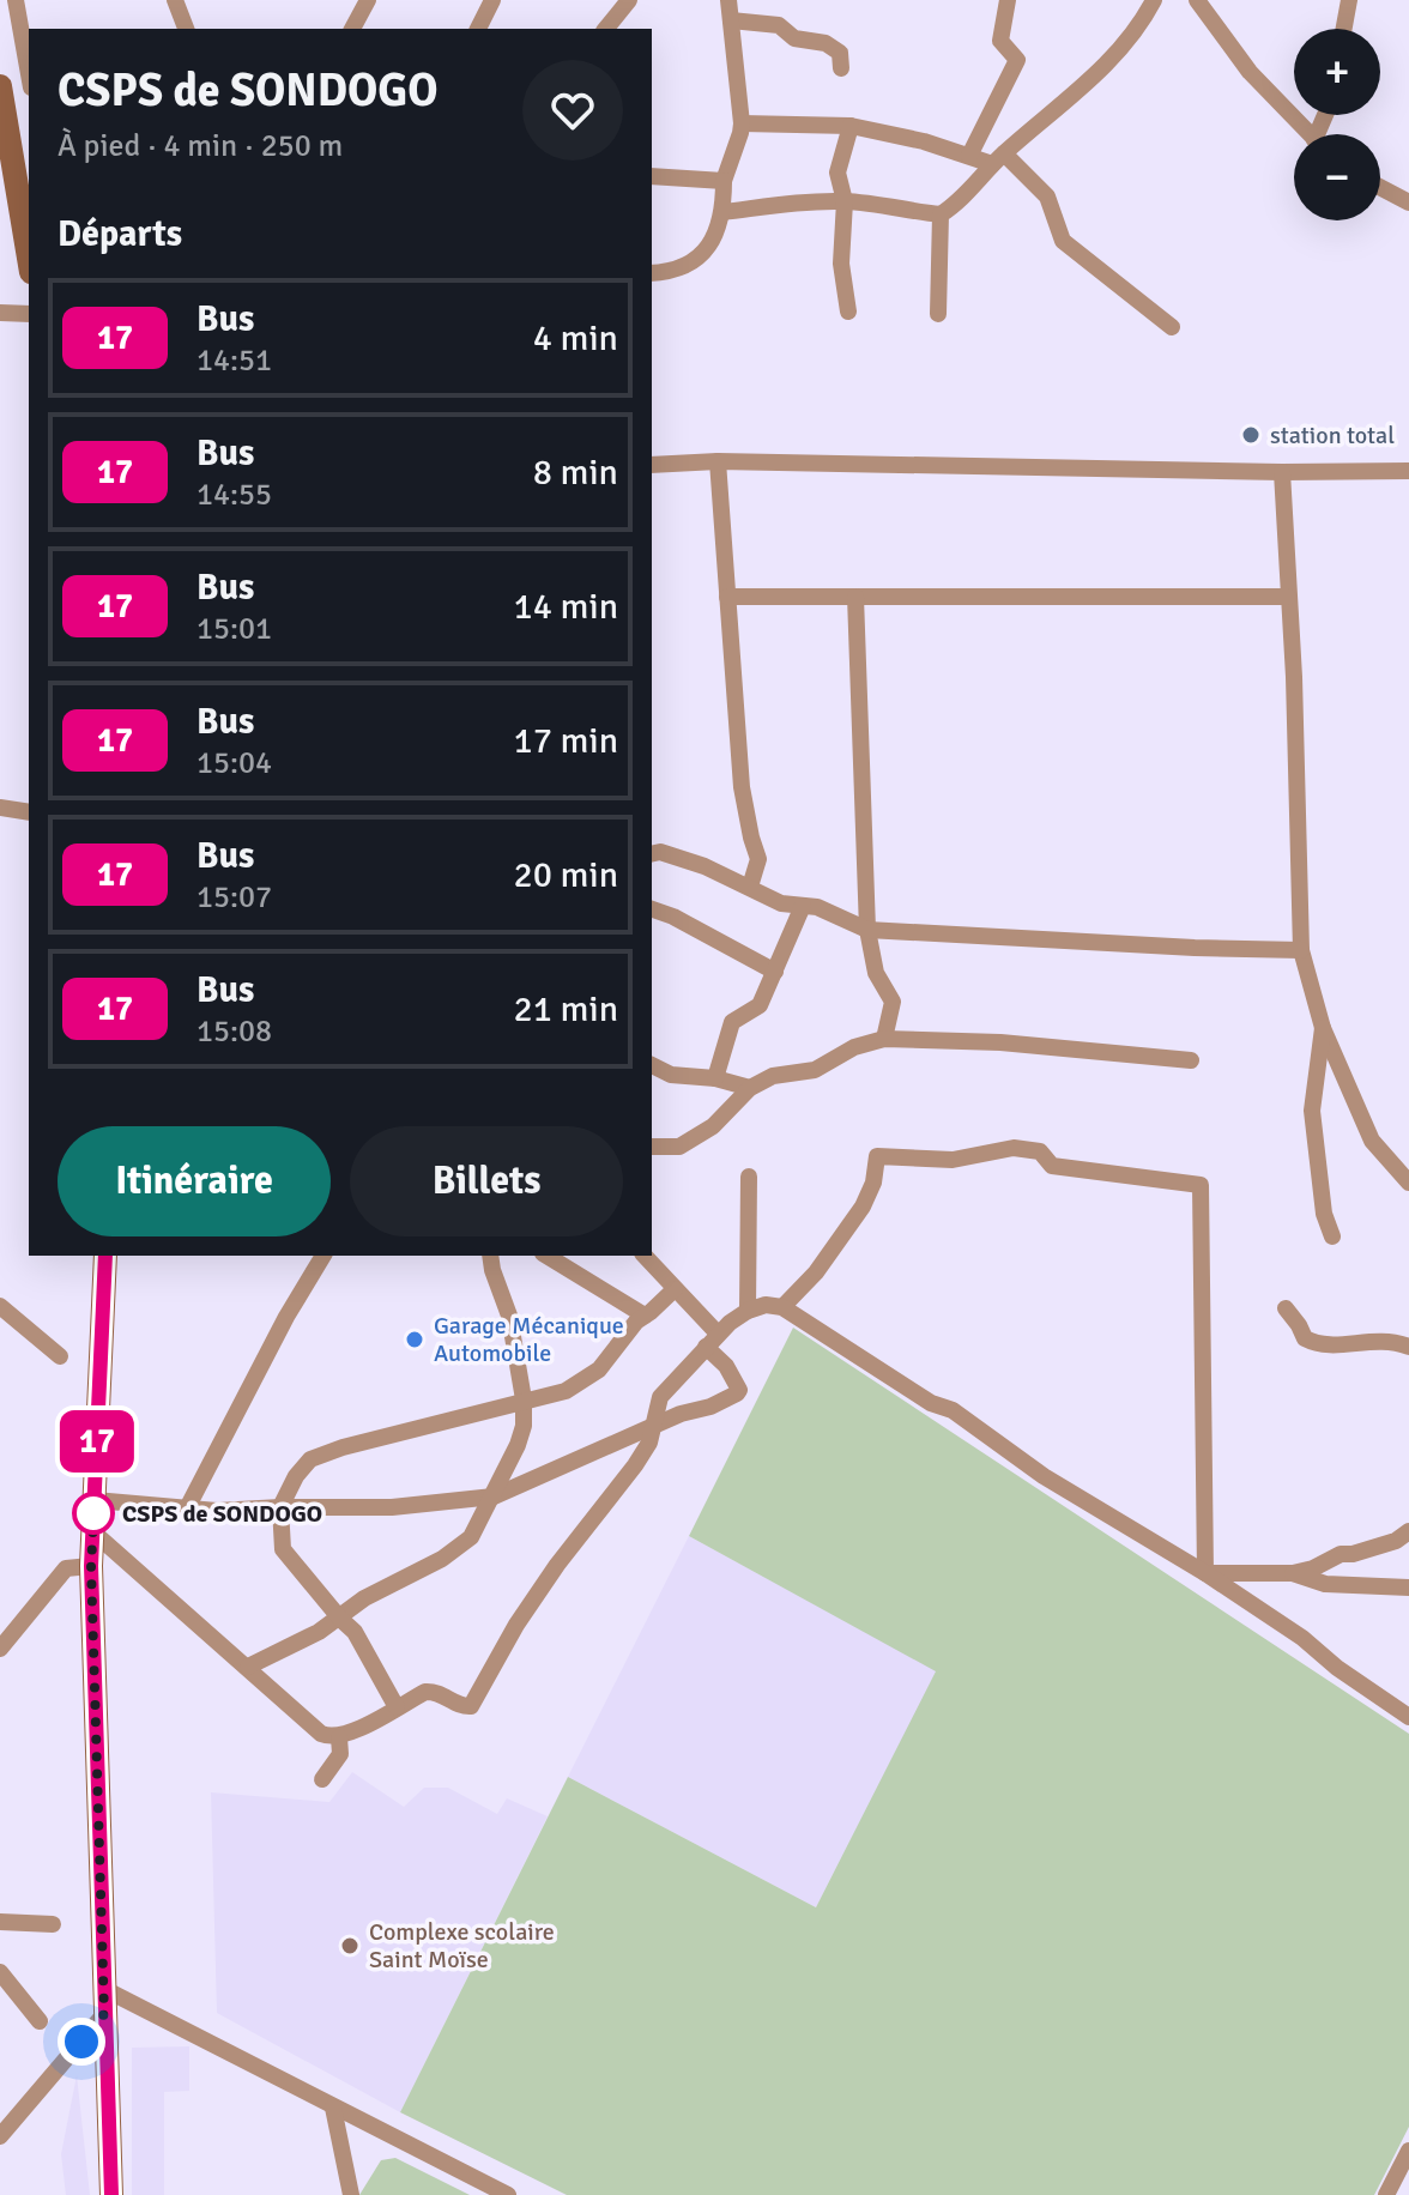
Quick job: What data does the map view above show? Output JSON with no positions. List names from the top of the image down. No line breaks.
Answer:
{"places":["station total","Garage Mécanique Automobile","CSPS de SONDOGO","Complexe scolaire Saint Moïse"],"lines":["bus line 17"],"page":{"on_map":"17","map_buttons":["+","−"],"heading":[["CSPS de SONDOGO","À pied · 4 min · 250 m"],"Départs"],"list":[{"mark":"17","name":"Bus","note":"14:51","value":"4 min"},{"mark":"17","name":"Bus","note":"14:55","value":"8 min"},{"mark":"17","name":"Bus","note":"15:01","value":"14 min"},{"mark":"17","name":"Bus","note":"15:04","value":"17 min"},{"mark":"17","name":"Bus","note":"15:07","value":"20 min"},{"mark":"17","name":"Bus","note":"15:08","value":"21 min"}],"buttons":["Itinéraire","Billets"]}}
